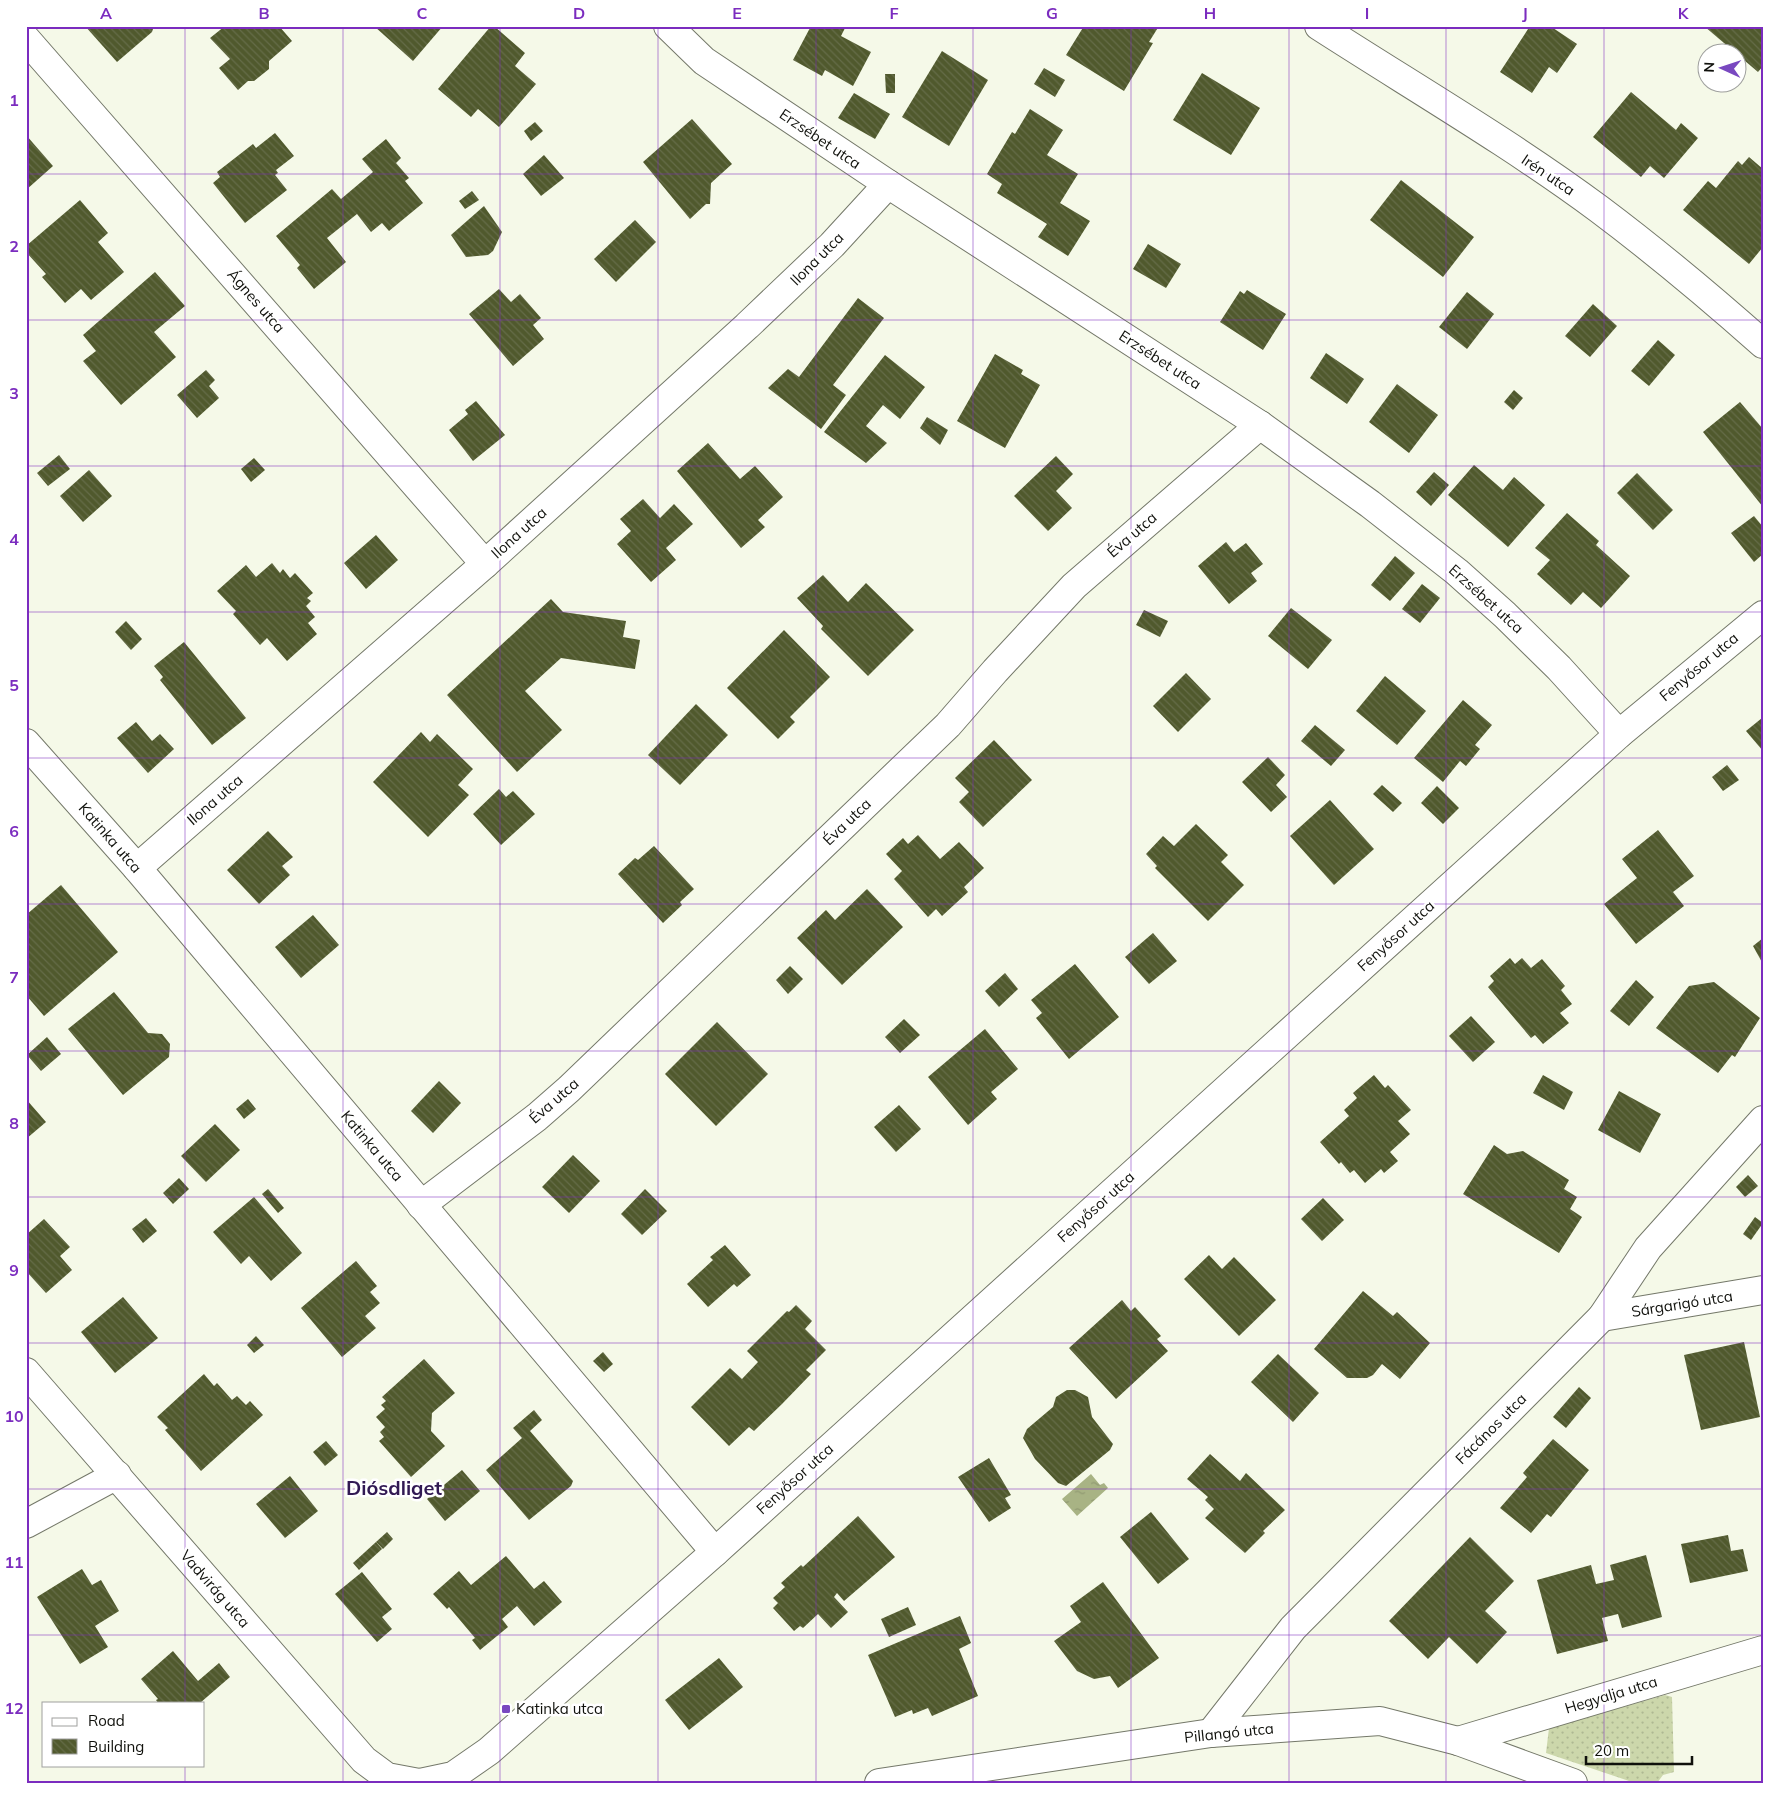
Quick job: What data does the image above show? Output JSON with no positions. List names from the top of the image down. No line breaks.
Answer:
{"streets":{"street":["Erzsébet utca","Irén utca","Ilona utca","Ágnes utca","Éva utca","Fenyősor utca","Katinka utca","Sárgarigó utca","Fácános utca","Vadvirág utca","Hegyalja utca","Pillangó utca"]},"crossings":[["Erzsébet utca","Ilona utca"],["Erzsébet utca","Éva utca"],["Erzsébet utca","Fenyősor utca"],["Ilona utca","Ágnes utca"],["Ilona utca","Katinka utca"],["Éva utca","Katinka utca"],["Fenyősor utca","Katinka utca"],["Fenyősor utca","Vadvirág utca"],["Sárgarigó utca","Fácános utca"],["Fácános utca","Pillangó utca"],["Hegyalja utca","Pillangó utca"]],"districts":["Diósdliget"],"places":{"transit":["Katinka utca"]},"legend":["Road","Building"],"scale_bar":"20 m","north":"left","grid":{"columns":["A","B","C","D","E","F","G","H","I","J","K"],"rows":["1","2","3","4","5","6","7","8","9","10","11","12"]}}
